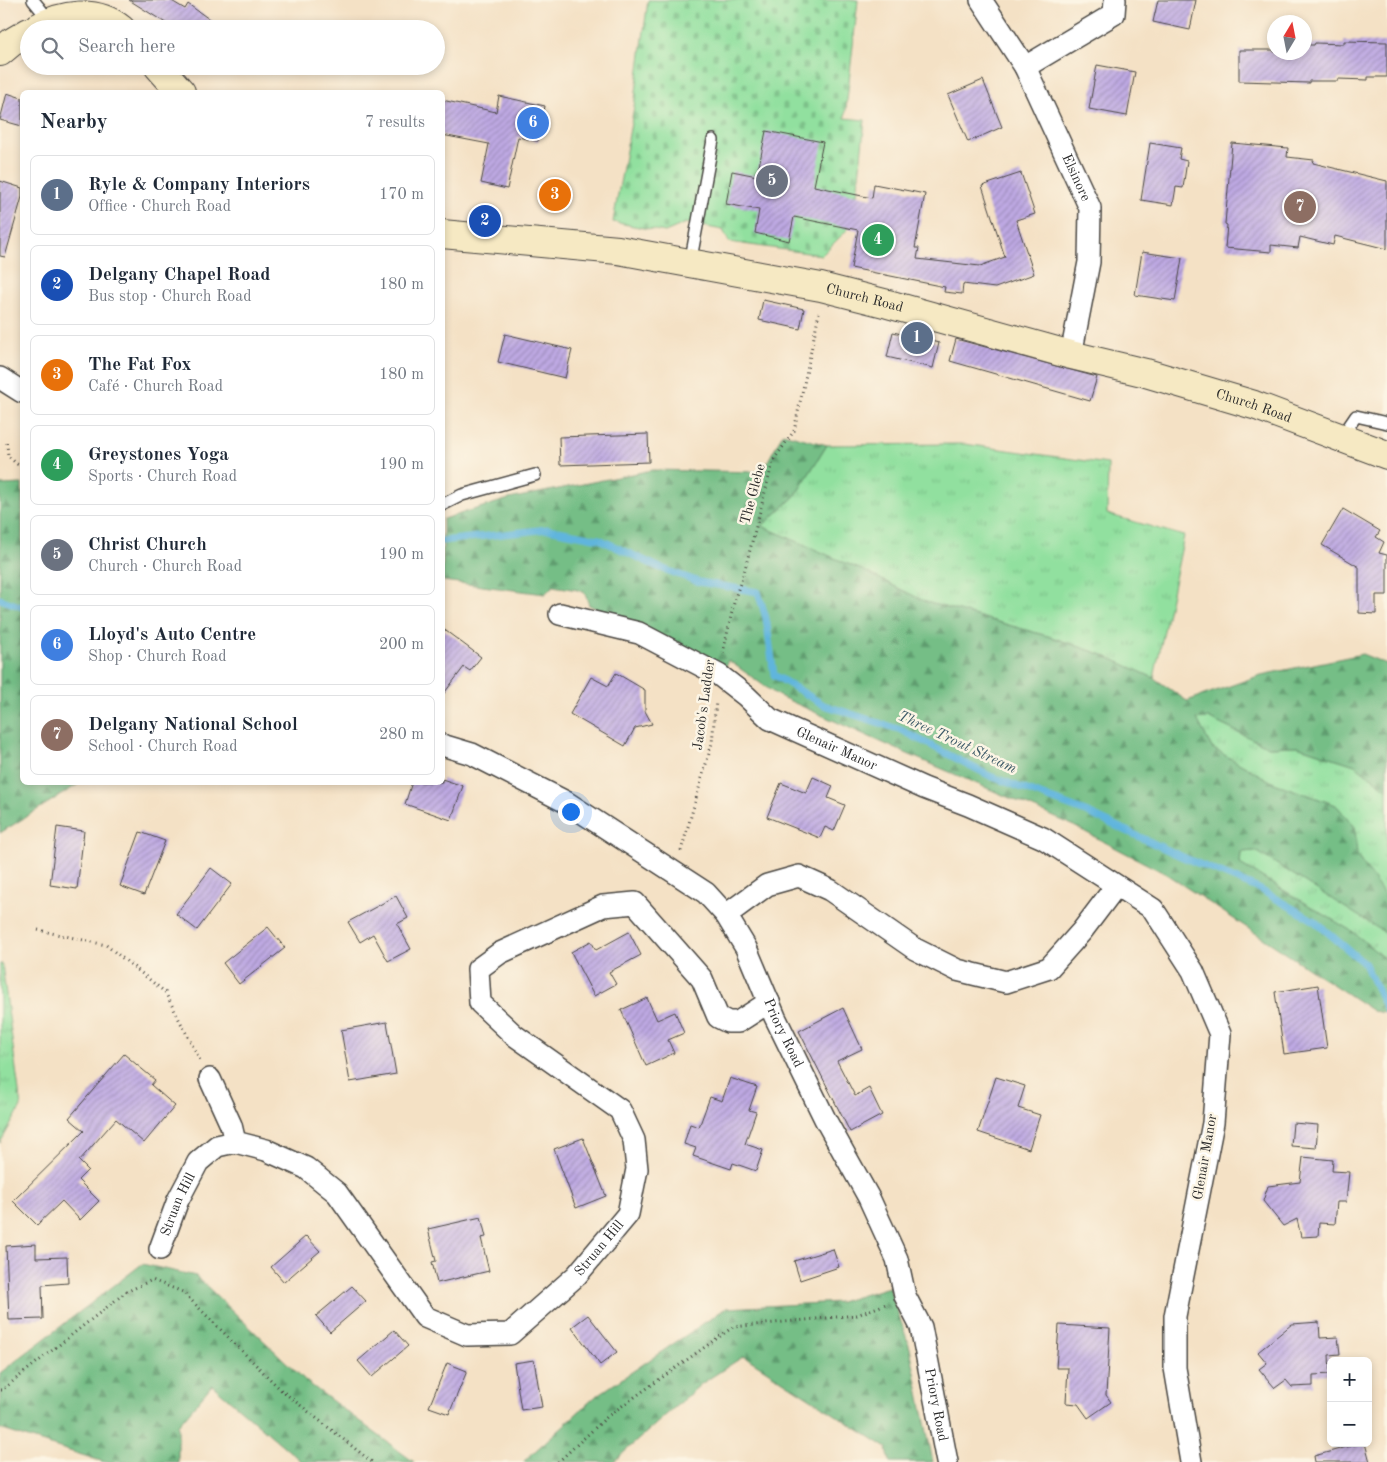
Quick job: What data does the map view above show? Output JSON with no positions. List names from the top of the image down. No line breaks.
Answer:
{"streets":{"main road":["Church Road"],"street":["Elsinore","Glenair Manor","Priory Road","Struan Hill"],"path":["The Glebe","Jacob's Ladder"]},"crossings":[["Elsinore","Church Road"],["The Glebe","Jacob's Ladder"],["Jacob's Ladder","Glenair Manor"],["Jacob's Ladder","Priory Road"],["Priory Road","Struan Hill"]],"water":["Three Trout Stream"],"north":"top","page":{"search":"Search here","heading":["Nearby","7 results"],"pins":["6","5","3","7","2","4","1"],"list":[{"mark":"1","name":"Ryle & Company Interiors","note":"Office · Church Road","value":"170 m"},{"mark":"2","name":"Delgany Chapel Road","note":"Bus stop · Church Road","value":"180 m"},{"mark":"3","name":"The Fat Fox","note":"Café · Church Road","value":"180 m"},{"mark":"4","name":"Greystones Yoga","note":"Sports · Church Road","value":"190 m"},{"mark":"5","name":"Christ Church","note":"Church · Church Road","value":"190 m"},{"mark":"6","name":"Lloyd's Auto Centre","note":"Shop · Church Road","value":"200 m"},{"mark":"7","name":"Delgany National School","note":"School · Church Road","value":"280 m"}],"map_buttons":["+","−"]}}
